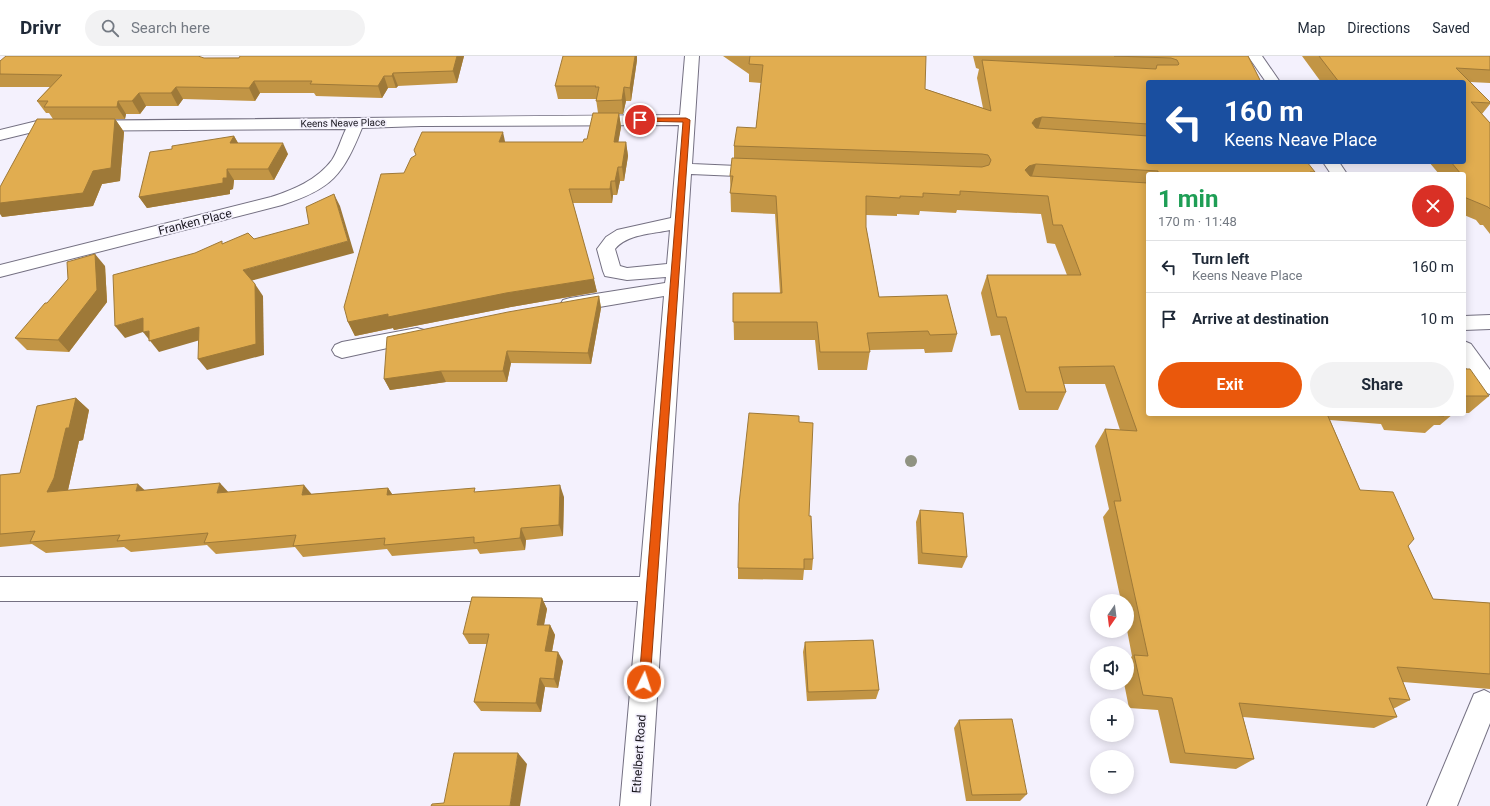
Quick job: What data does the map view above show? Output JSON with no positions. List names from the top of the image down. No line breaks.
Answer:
{"streets":{"street":["Keens Neave Place","Franken Place","Ethelbert Road"]},"crossings":[["Keens Neave Place","Franken Place"],["Keens Neave Place","Ethelbert Road"]],"north":"bottom","page":{"header":"Drivr","search":"Search here","nav":["Map","Directions","Saved"],"turn":["160 m","Keens Neave Place"],"heading":["1 min","170 m · 11:48"],"list":[{"name":"Turn left","note":"Keens Neave Place","value":"160 m"},{"name":"Arrive at destination","value":"10 m"}],"buttons":["Exit","Share"],"map_buttons":["+","−"]}}
